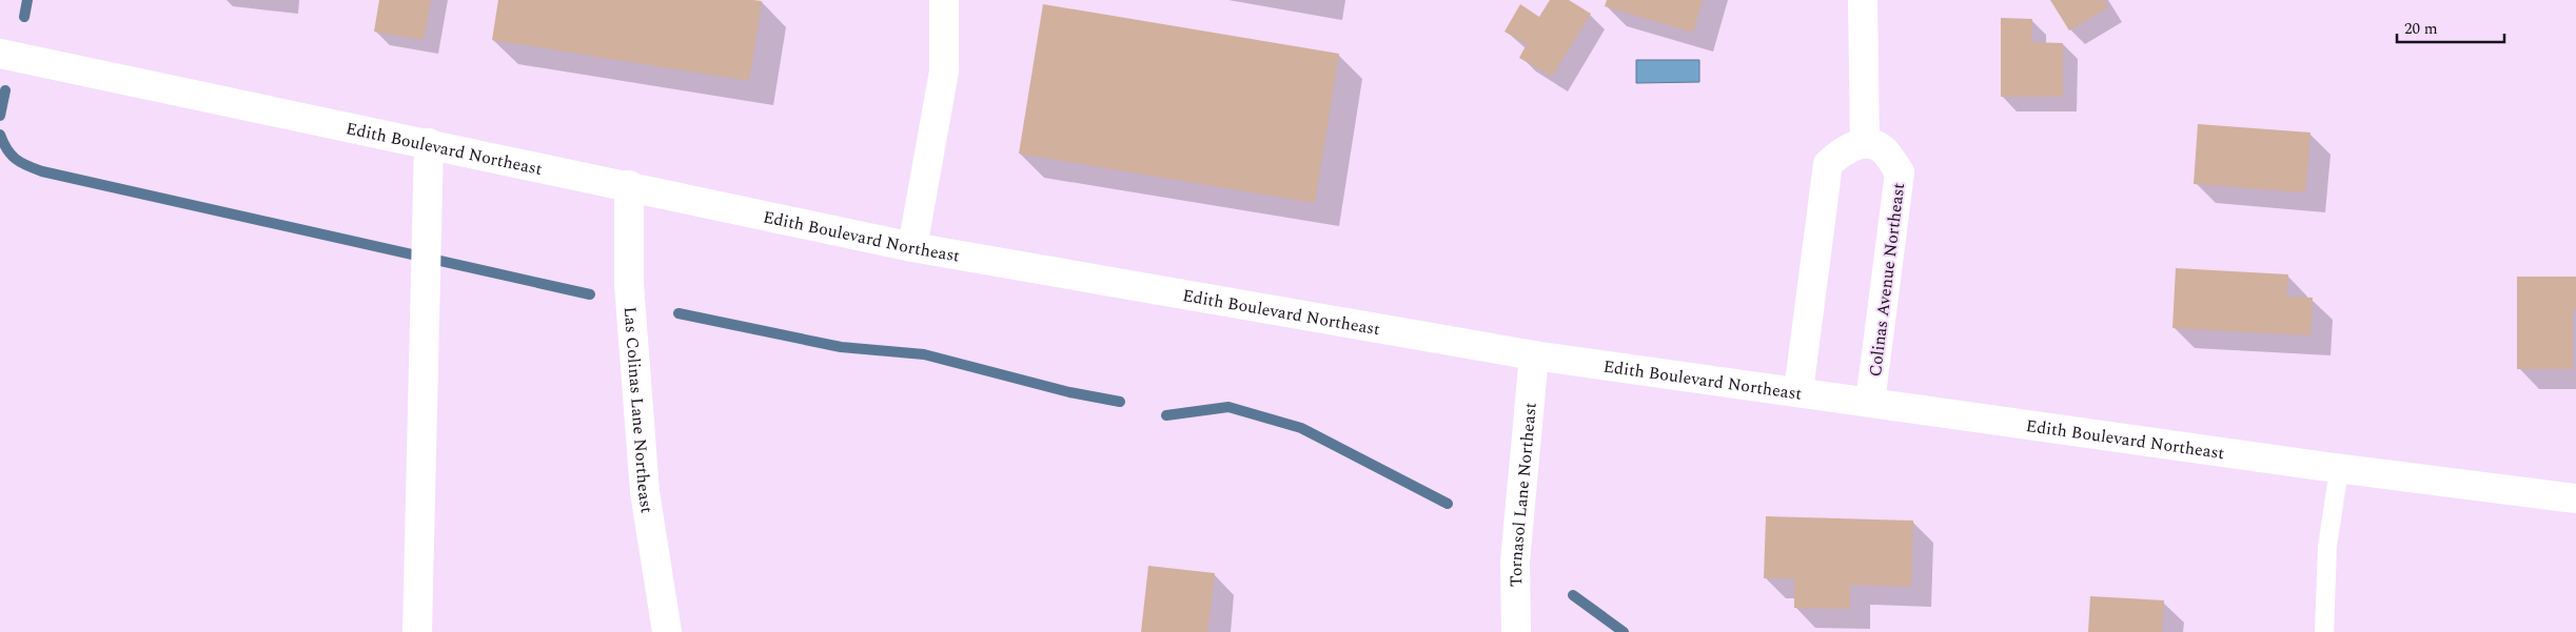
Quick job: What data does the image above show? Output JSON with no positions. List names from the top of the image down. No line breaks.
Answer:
{"streets":{"street":["Edith Boulevard Northeast","Colinas Avenue Northeast","Las Colinas Lane Northeast","Tornasol Lane Northeast"]},"crossings":[["Edith Boulevard Northeast","Colinas Avenue Northeast"],["Edith Boulevard Northeast","Las Colinas Lane Northeast"],["Edith Boulevard Northeast","Tornasol Lane Northeast"]],"scale_bar":"20 m"}
